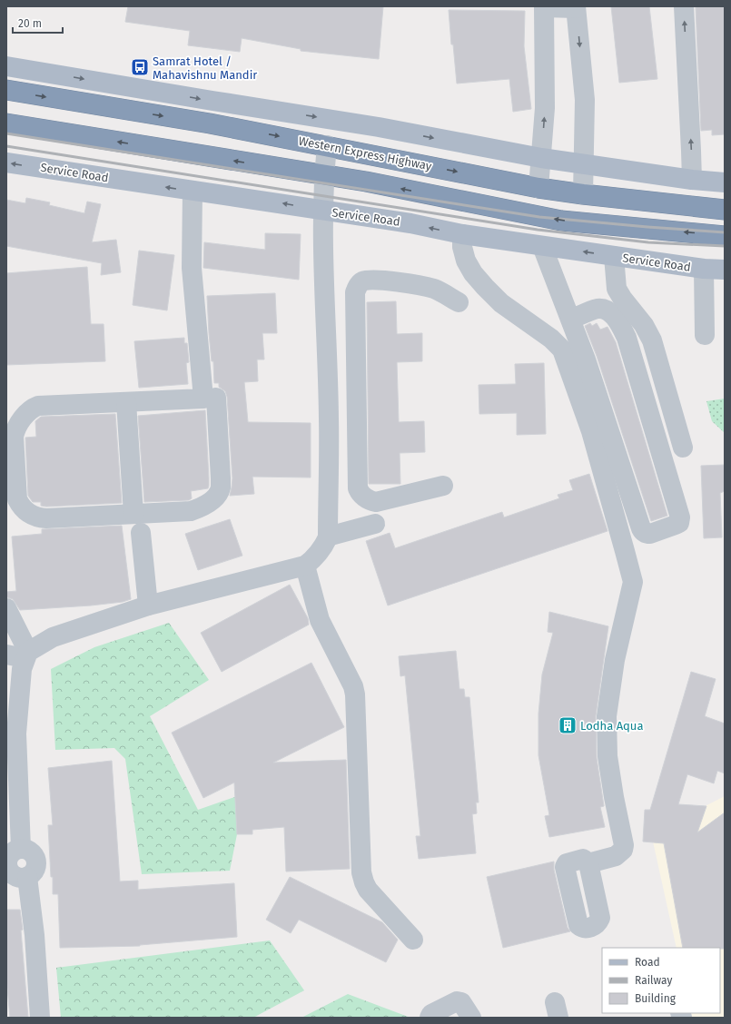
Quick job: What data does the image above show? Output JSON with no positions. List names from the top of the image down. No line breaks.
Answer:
{"streets":{"highway":["Western Express Highway"],"main road":["Service Road"]},"places":{"bus stop":["Samrat Hotel / Mahavishnu Mandir"],"building":["Lodha Aqua"]},"legend":["Road","Railway","Building"],"scale_bar":"20 m"}
